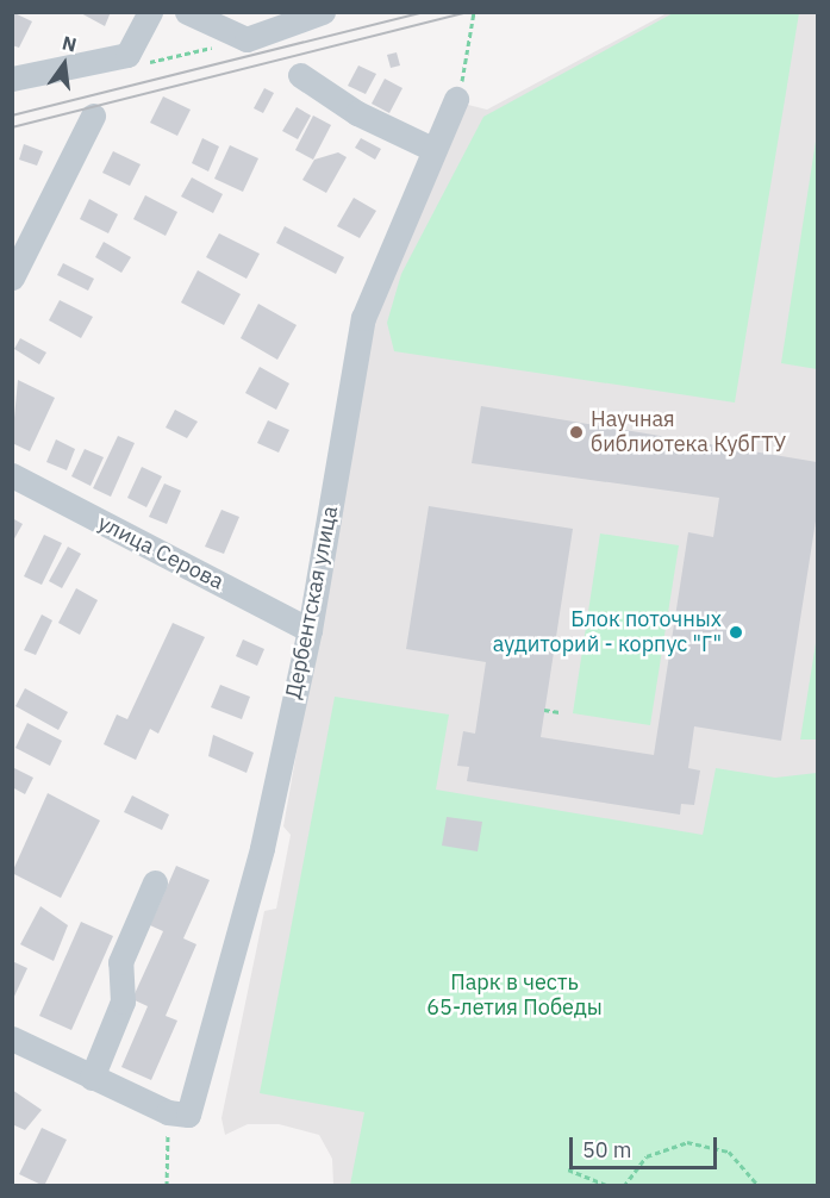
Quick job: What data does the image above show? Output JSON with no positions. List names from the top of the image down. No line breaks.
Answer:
{"streets":{"street":["улица Серова","Дербентская улица"]},"crossings":[["улица Серова","Дербентская улица"]],"parks":["Парк в честь 65-летия Победы"],"places":["Научная библиотека КубГТУ","Блок поточных аудиторий - корпус \"Г\""],"scale_bar":"50 m","north":"top"}
